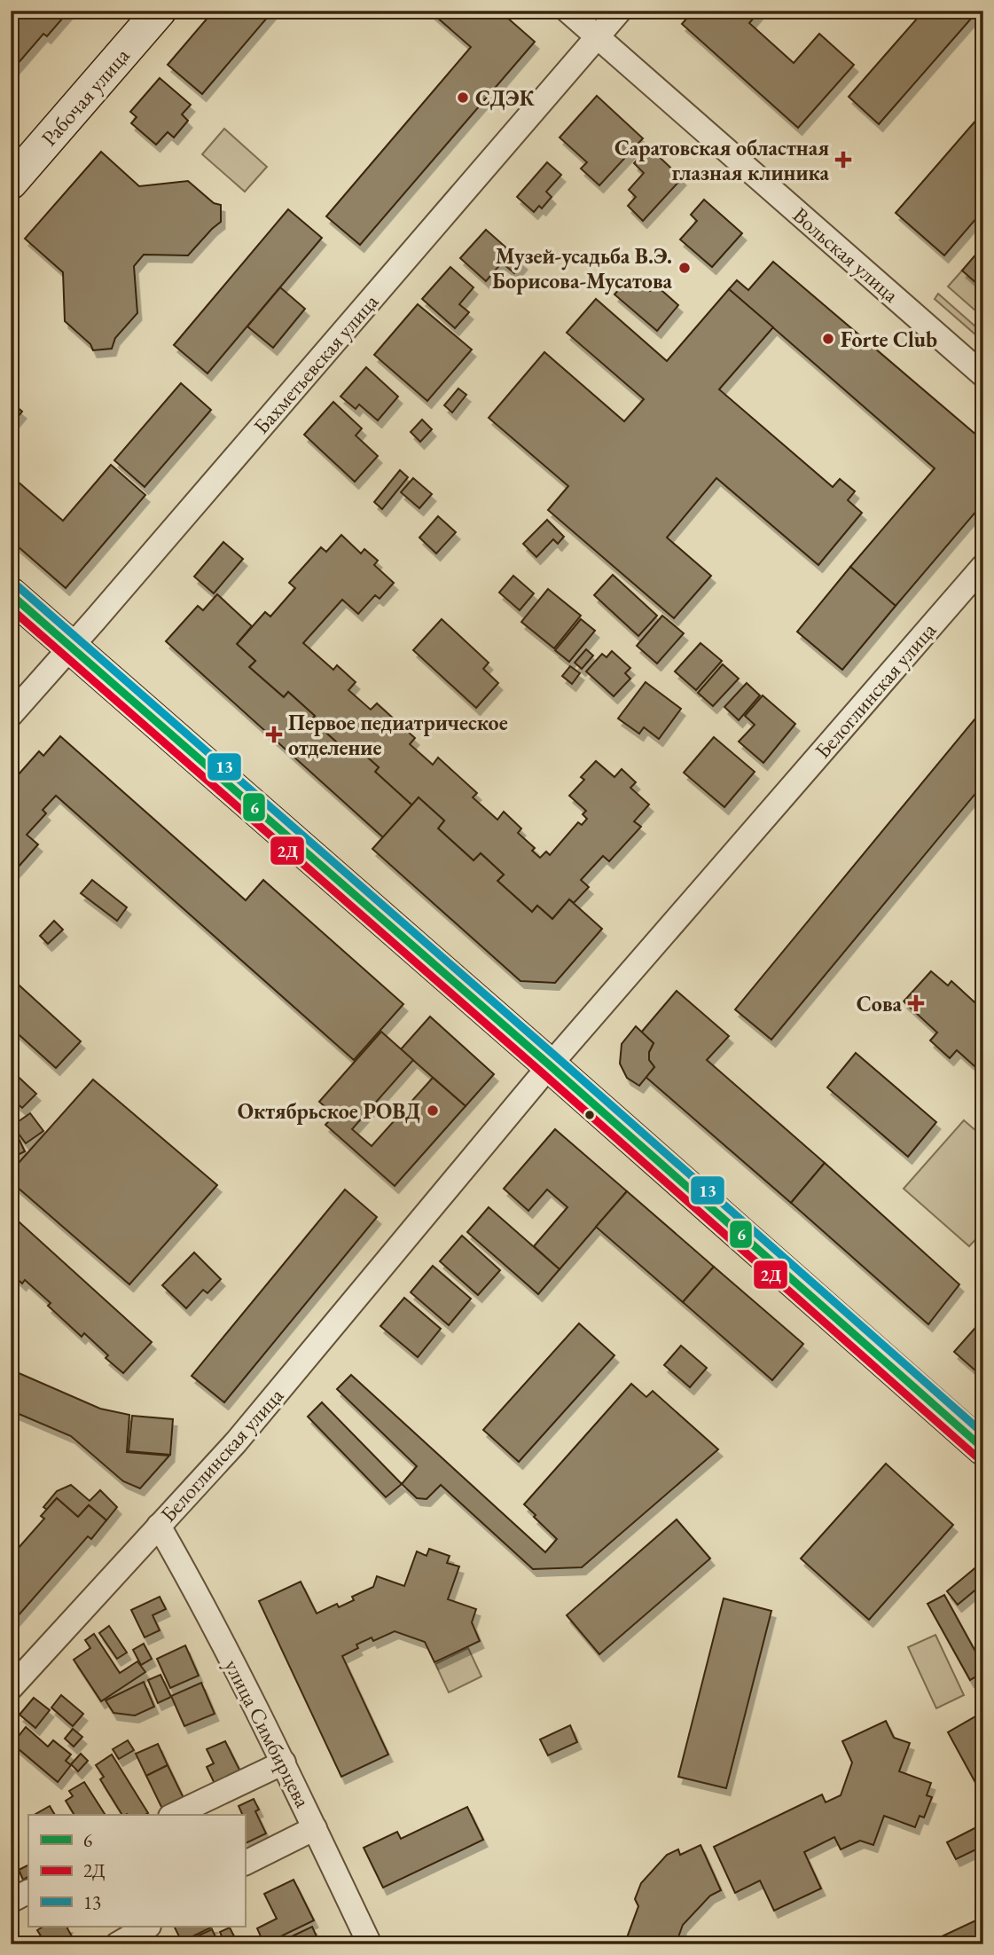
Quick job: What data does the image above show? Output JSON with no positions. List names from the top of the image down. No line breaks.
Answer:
{"streets":{"street":["Рабочая улица","Вольская улица","Бахметьевская улица","Белоглинская улица","улица Симбирцева"]},"crossings":[["Вольская улица","Бахметьевская улица"],["Белоглинская улица","улица Симбирцева"]],"places":{"other":["СДЭК","Музей-усадьба В.Э. Борисова-Мусатова","Forte Club","Октябрьское РОВД"],"health":["Саратовская областная глазная клиника","Первое педиатрическое отделение","Сова"]},"lines":["transit line 13","transit line 6","transit line 2Д"],"legend":["6","2Д","13"]}
